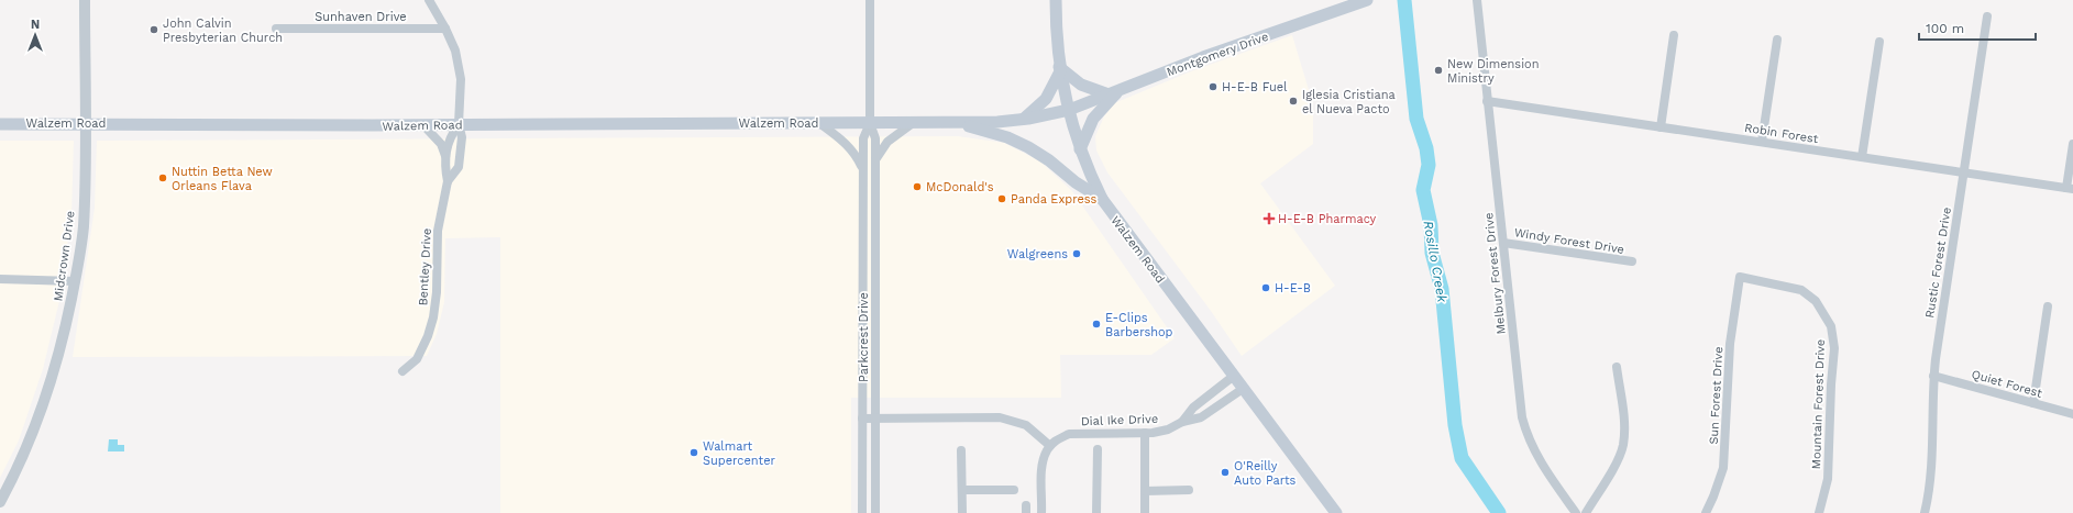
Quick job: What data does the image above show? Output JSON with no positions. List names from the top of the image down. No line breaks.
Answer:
{"streets":{"main road":["Montgomery Drive","Walzem Road"],"street":["Sunhaven Drive","Robin Forest","Windy Forest Drive","Midcrown Drive","Rustic Forest Drive","Bentley Drive","Melbury Forest Drive","Parkcrest Drive","Quiet Forest","Sun Forest Drive","Mountain Forest Drive","Dial Ike Drive"]},"crossings":[["Montgomery Drive","Walzem Road"],["Walzem Road","Midcrown Drive"],["Walzem Road","Bentley Drive"],["Walzem Road","Parkcrest Drive"],["Walzem Road","Dial Ike Drive"],["Robin Forest","Rustic Forest Drive"],["Robin Forest","Melbury Forest Drive"],["Windy Forest Drive","Melbury Forest Drive"],["Rustic Forest Drive","Quiet Forest"],["Sun Forest Drive","Mountain Forest Drive"]],"water":["Rosillo Creek"],"places":{"other":["John Calvin Presbyterian Church","New Dimension Ministry","H-E-B Fuel","Iglesia Cristiana el Nueva Pacto","Nuttin Betta New Orleans Flava","McDonald's","Panda Express","Walgreens","H-E-B","E-Clips Barbershop","Walmart Supercenter","O'Reilly Auto Parts"],"health":["H-E-B Pharmacy"]},"scale_bar":"100 m","north":"top"}
